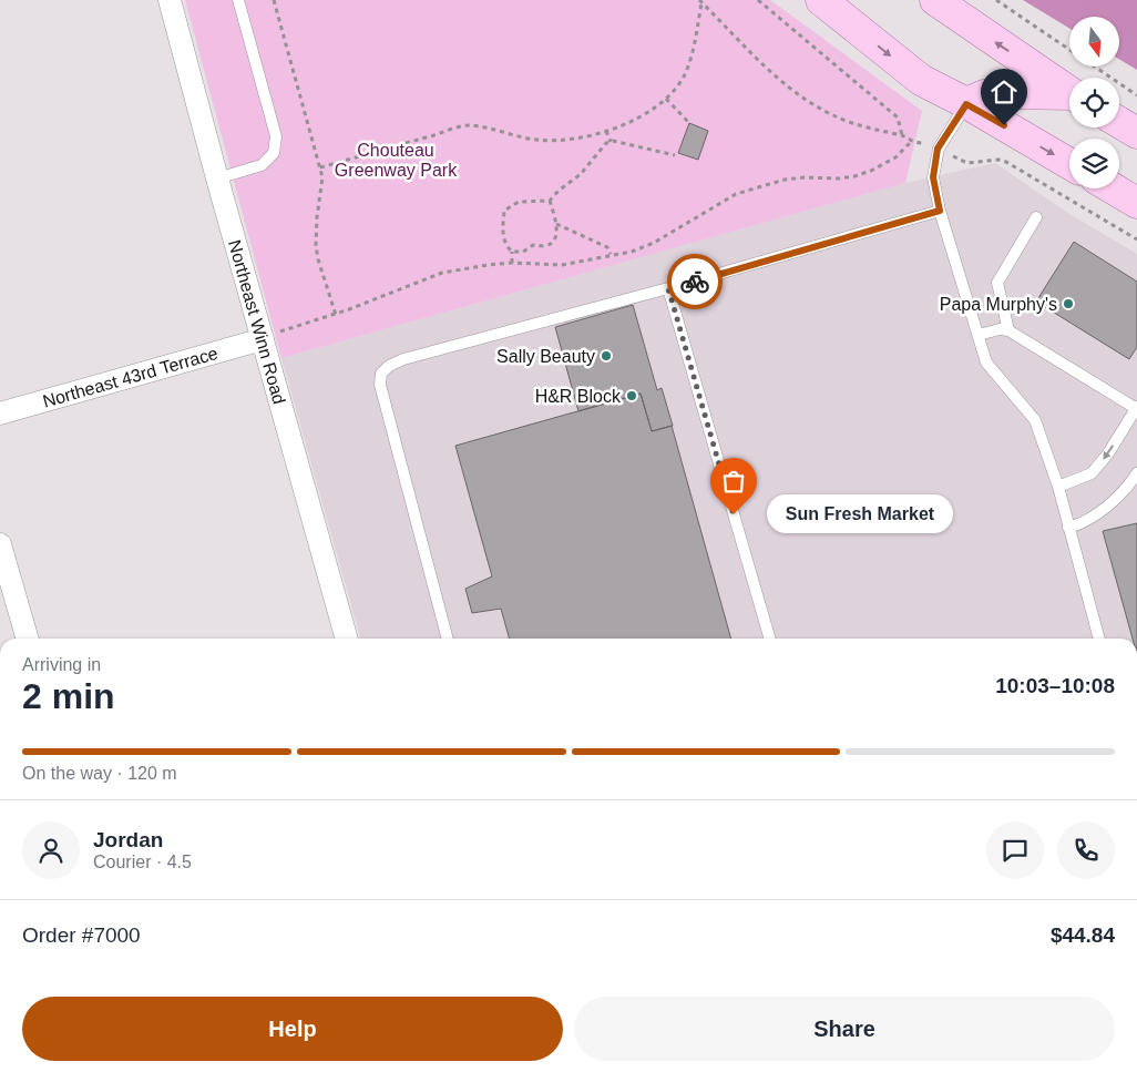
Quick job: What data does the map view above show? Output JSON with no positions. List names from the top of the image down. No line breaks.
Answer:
{"streets":{"street":["Northeast Winn Road","Northeast 43rd Terrace"]},"crossings":[["Northeast Winn Road","Northeast 43rd Terrace"]],"parks":["Chouteau Greenway Park"],"places":["Papa Murphy's","Sally Beauty","H&R Block","Sun Fresh Market"],"north":"bottom","page":{"bubble":"Sun Fresh Market","heading":["2 min","Arriving in","10:03–10:08"],"panel":["Jordan","Courier · 4.5","Order #7000","$44.84"],"bar":"On the way · 120 m","buttons":["Help","Share"]}}
